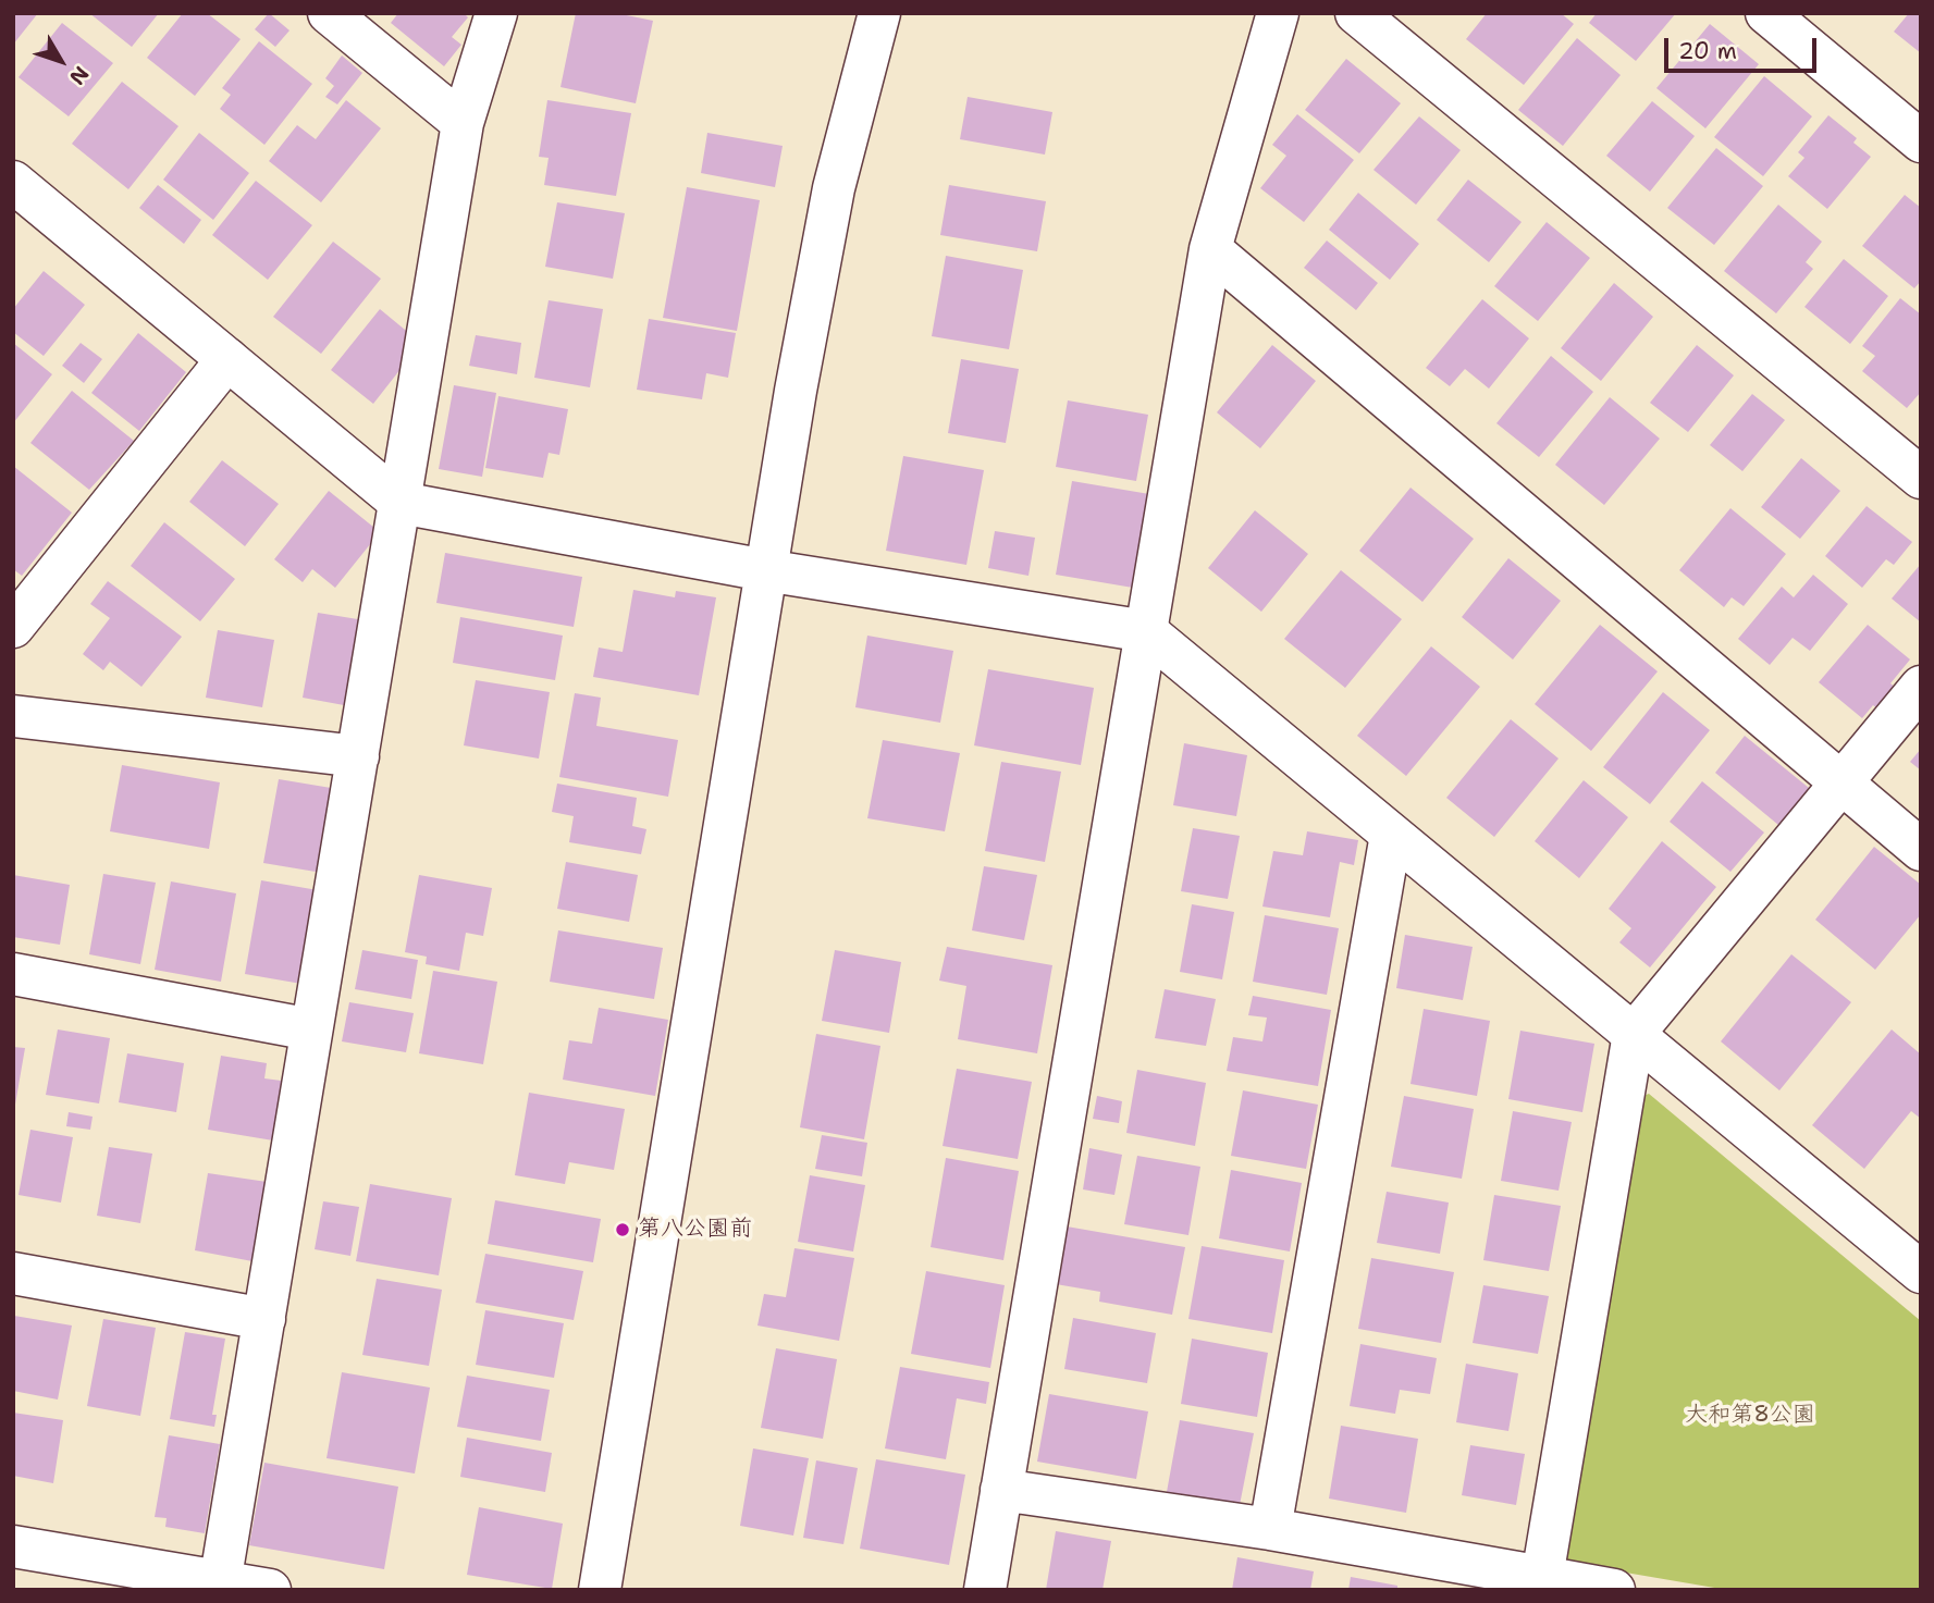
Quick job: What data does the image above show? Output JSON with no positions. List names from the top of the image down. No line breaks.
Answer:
{"parks":["大和第8公園"],"places":["第八公園前"],"scale_bar":"20 m","north":"bottom right"}
